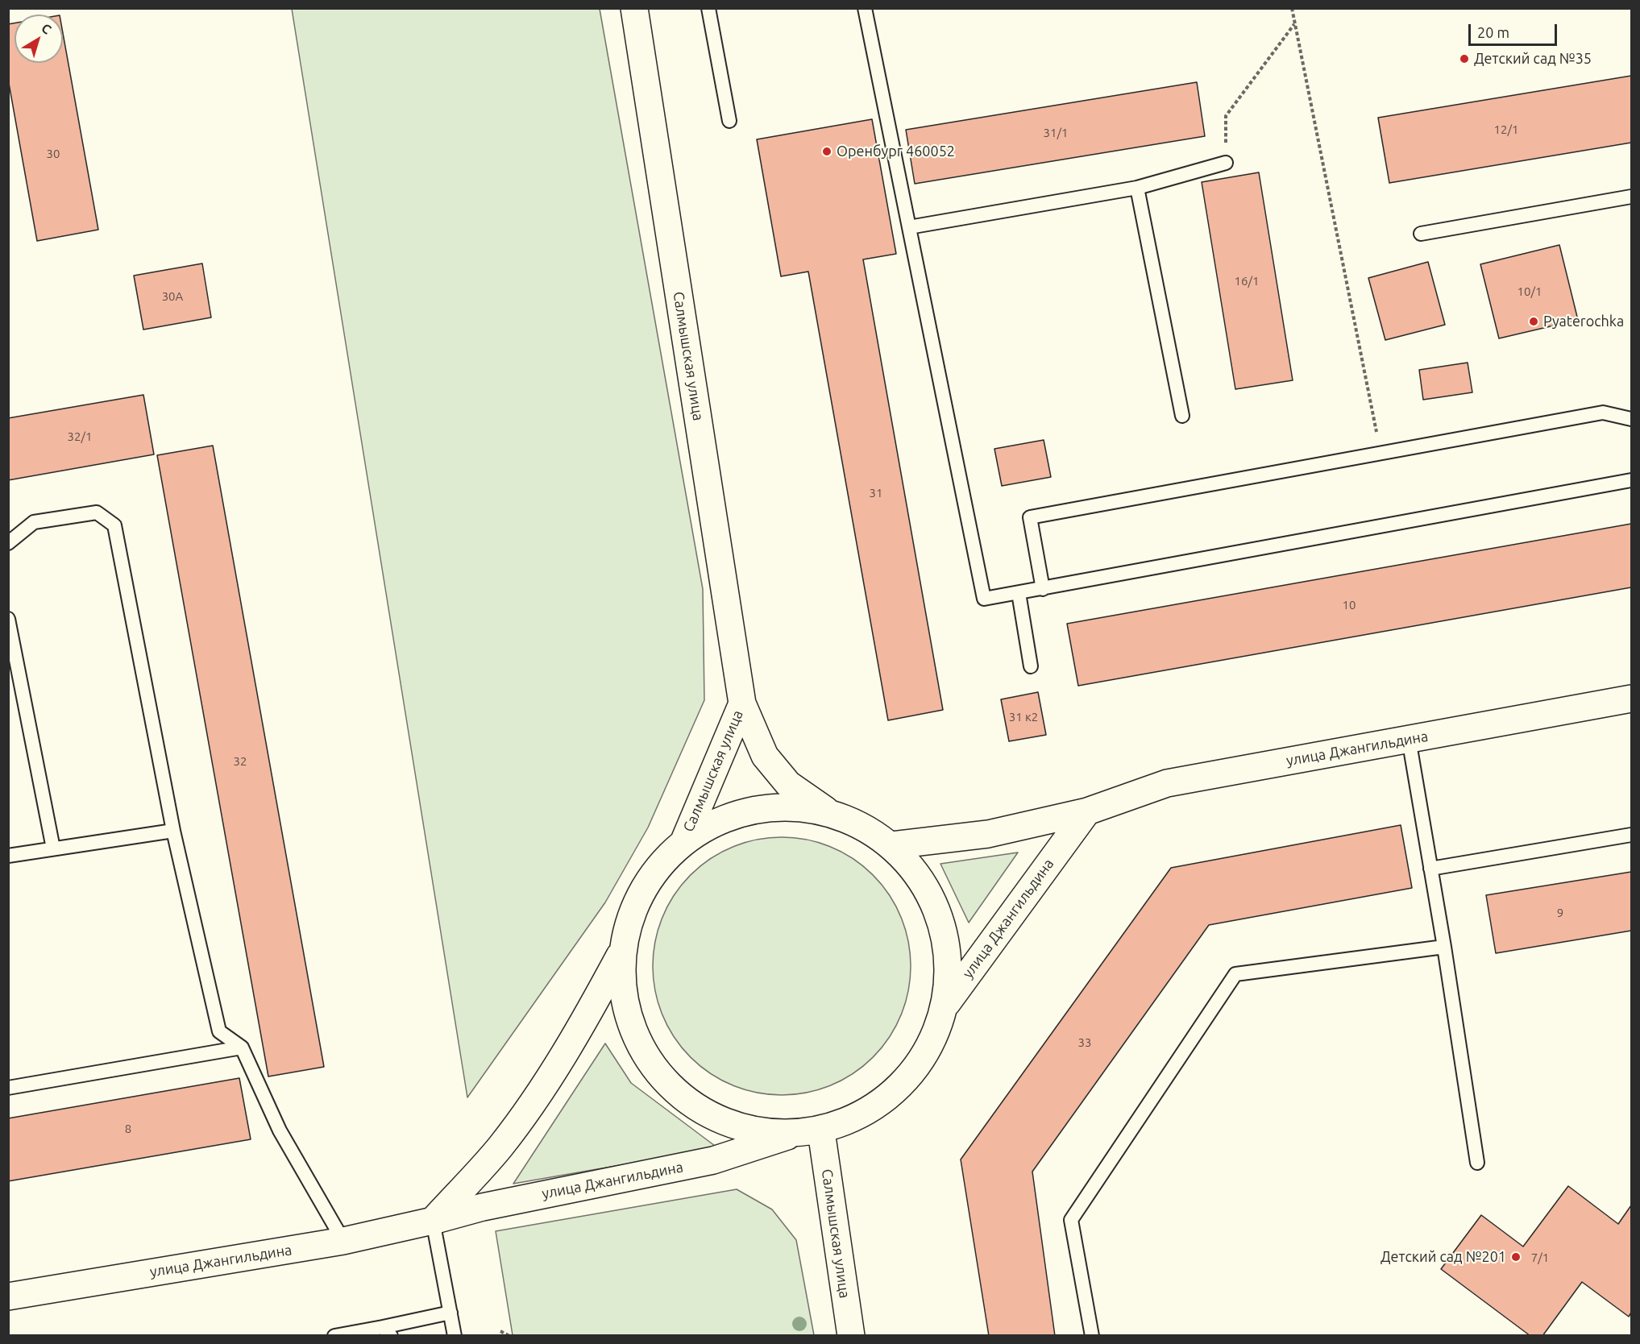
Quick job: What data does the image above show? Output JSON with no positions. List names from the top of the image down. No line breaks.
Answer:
{"streets":{"main road":["Салмышская улица","улица Джангильдина"]},"crossings":[["Салмышская улица","улица Джангильдина"]],"places":["Детский сад №35","Оренбург 460052","Pyaterochka","Детский сад №201"],"house_numbers":["12/1","31/1","30","16/1","10/1","30А","32/1","31","10","31 к2","32","9","33","8","7/1"],"scale_bar":"20 m","north":"top right"}
